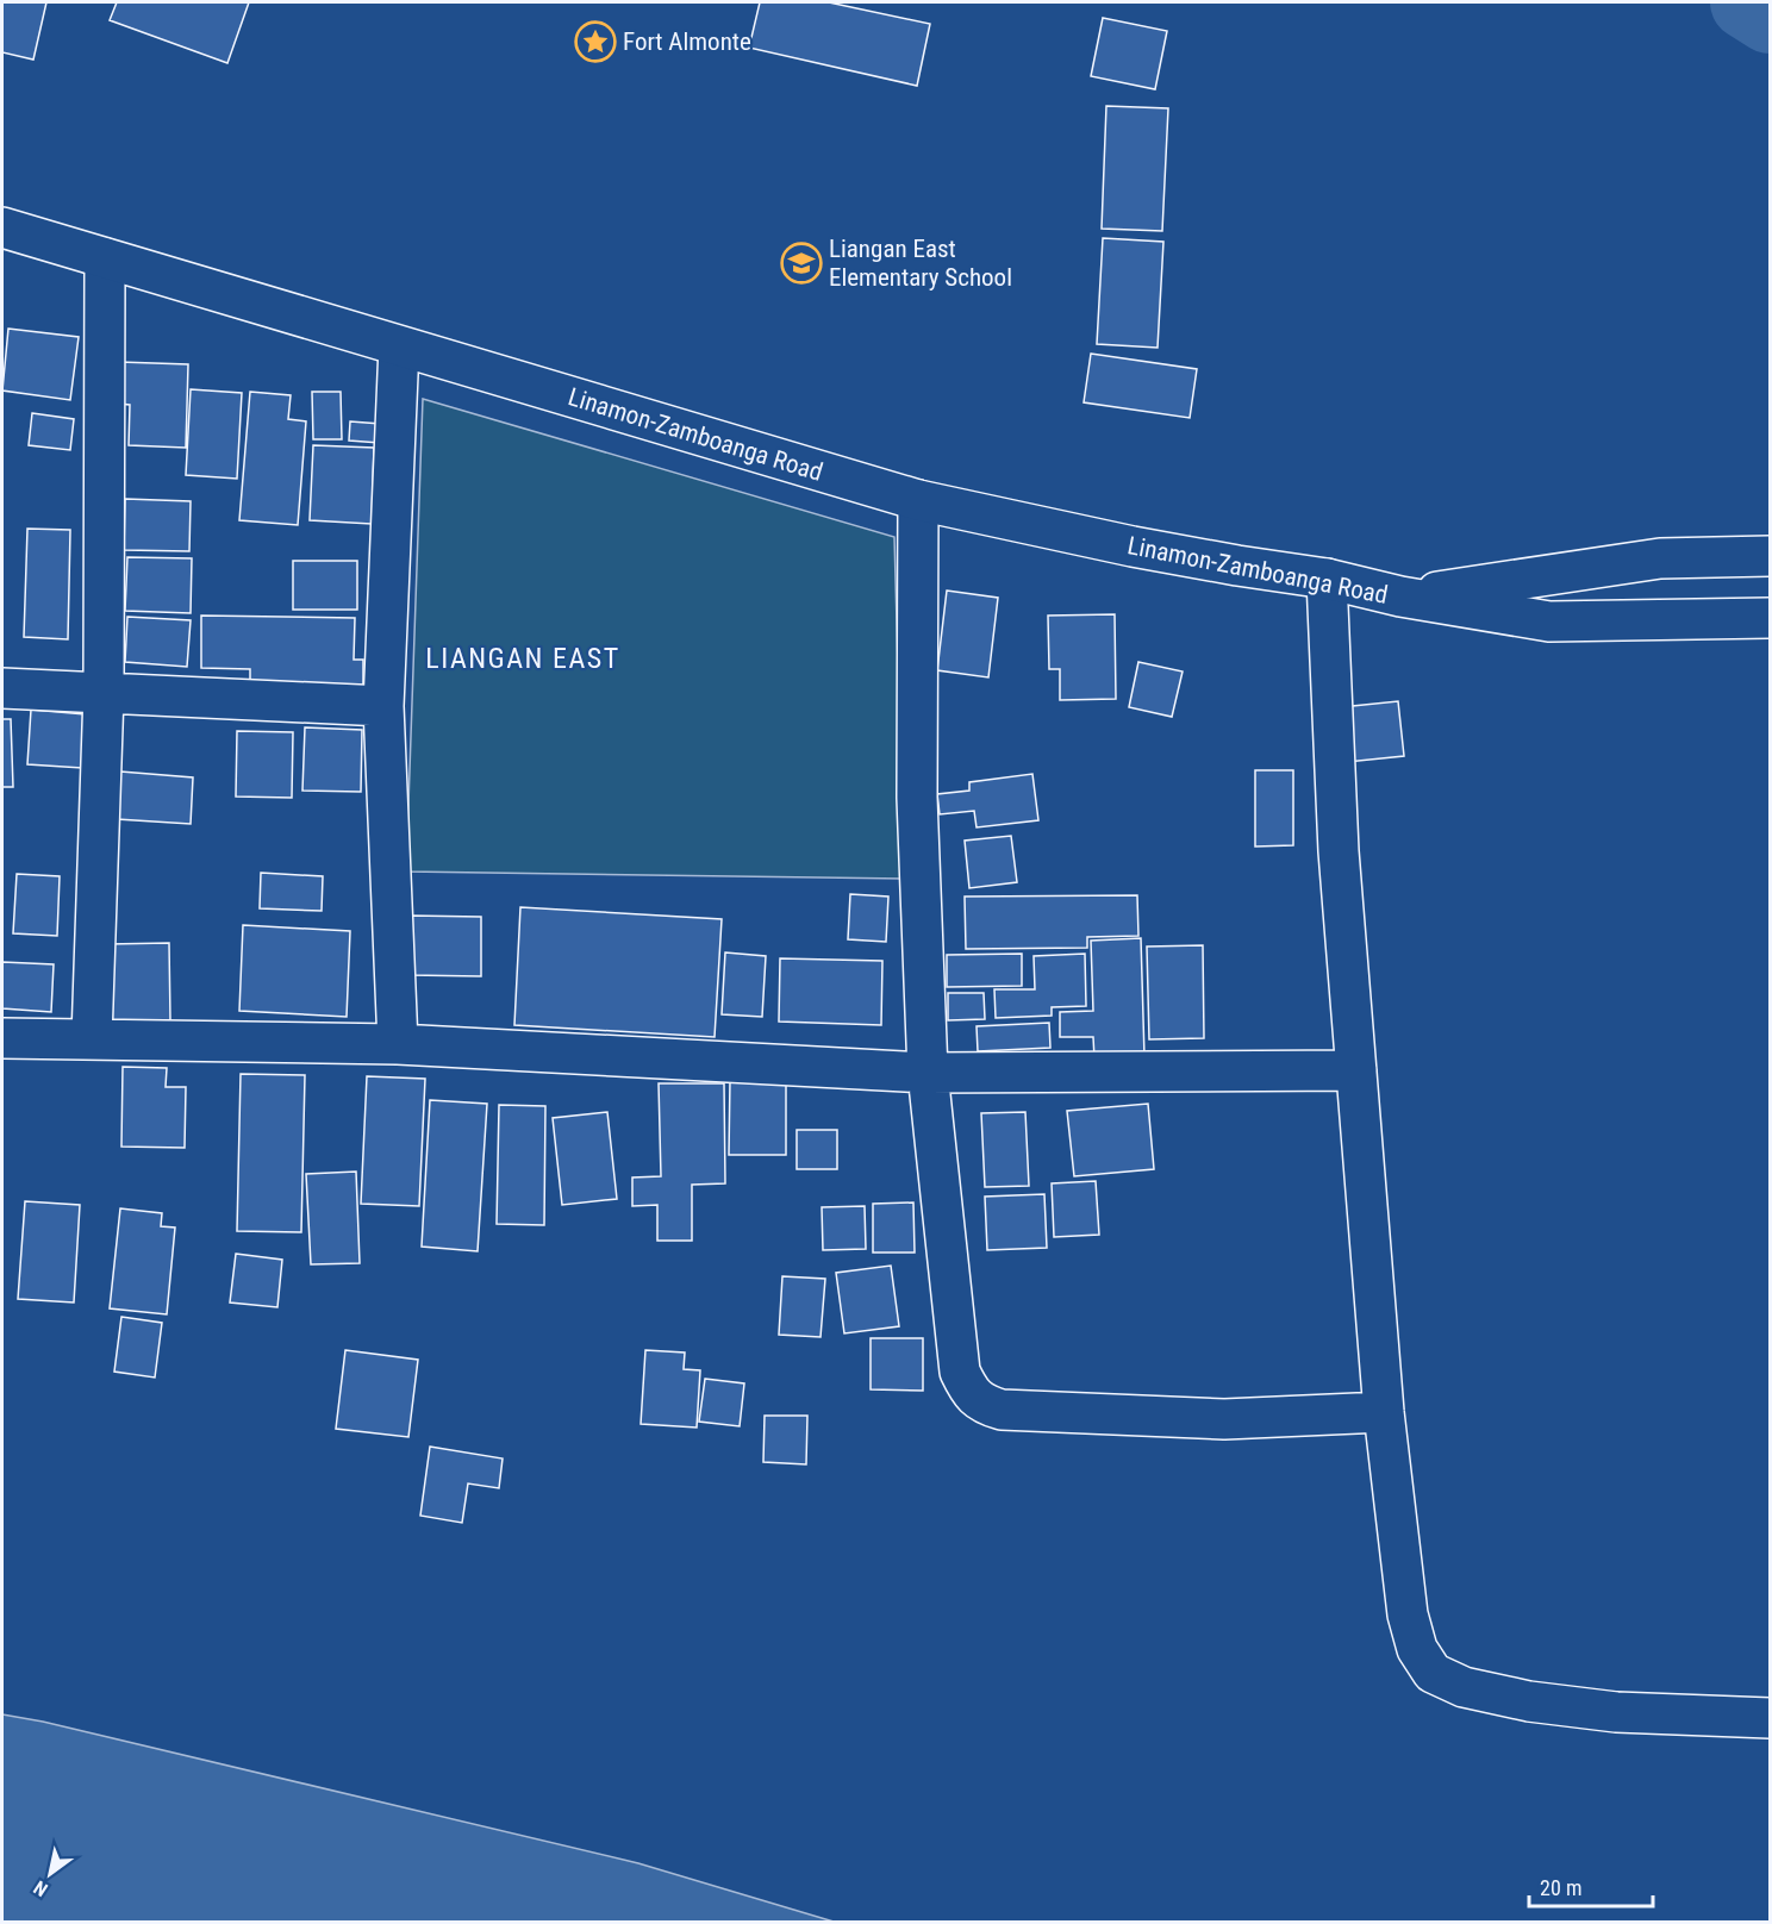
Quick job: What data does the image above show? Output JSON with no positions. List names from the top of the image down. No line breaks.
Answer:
{"streets":{"main road":["Linamon-Zamboanga Road"]},"districts":["LIANGAN EAST"],"places":{"place":["Fort Almonte"],"school or university":["Liangan East Elementary School"]},"scale_bar":"20 m","north":"bottom left"}
